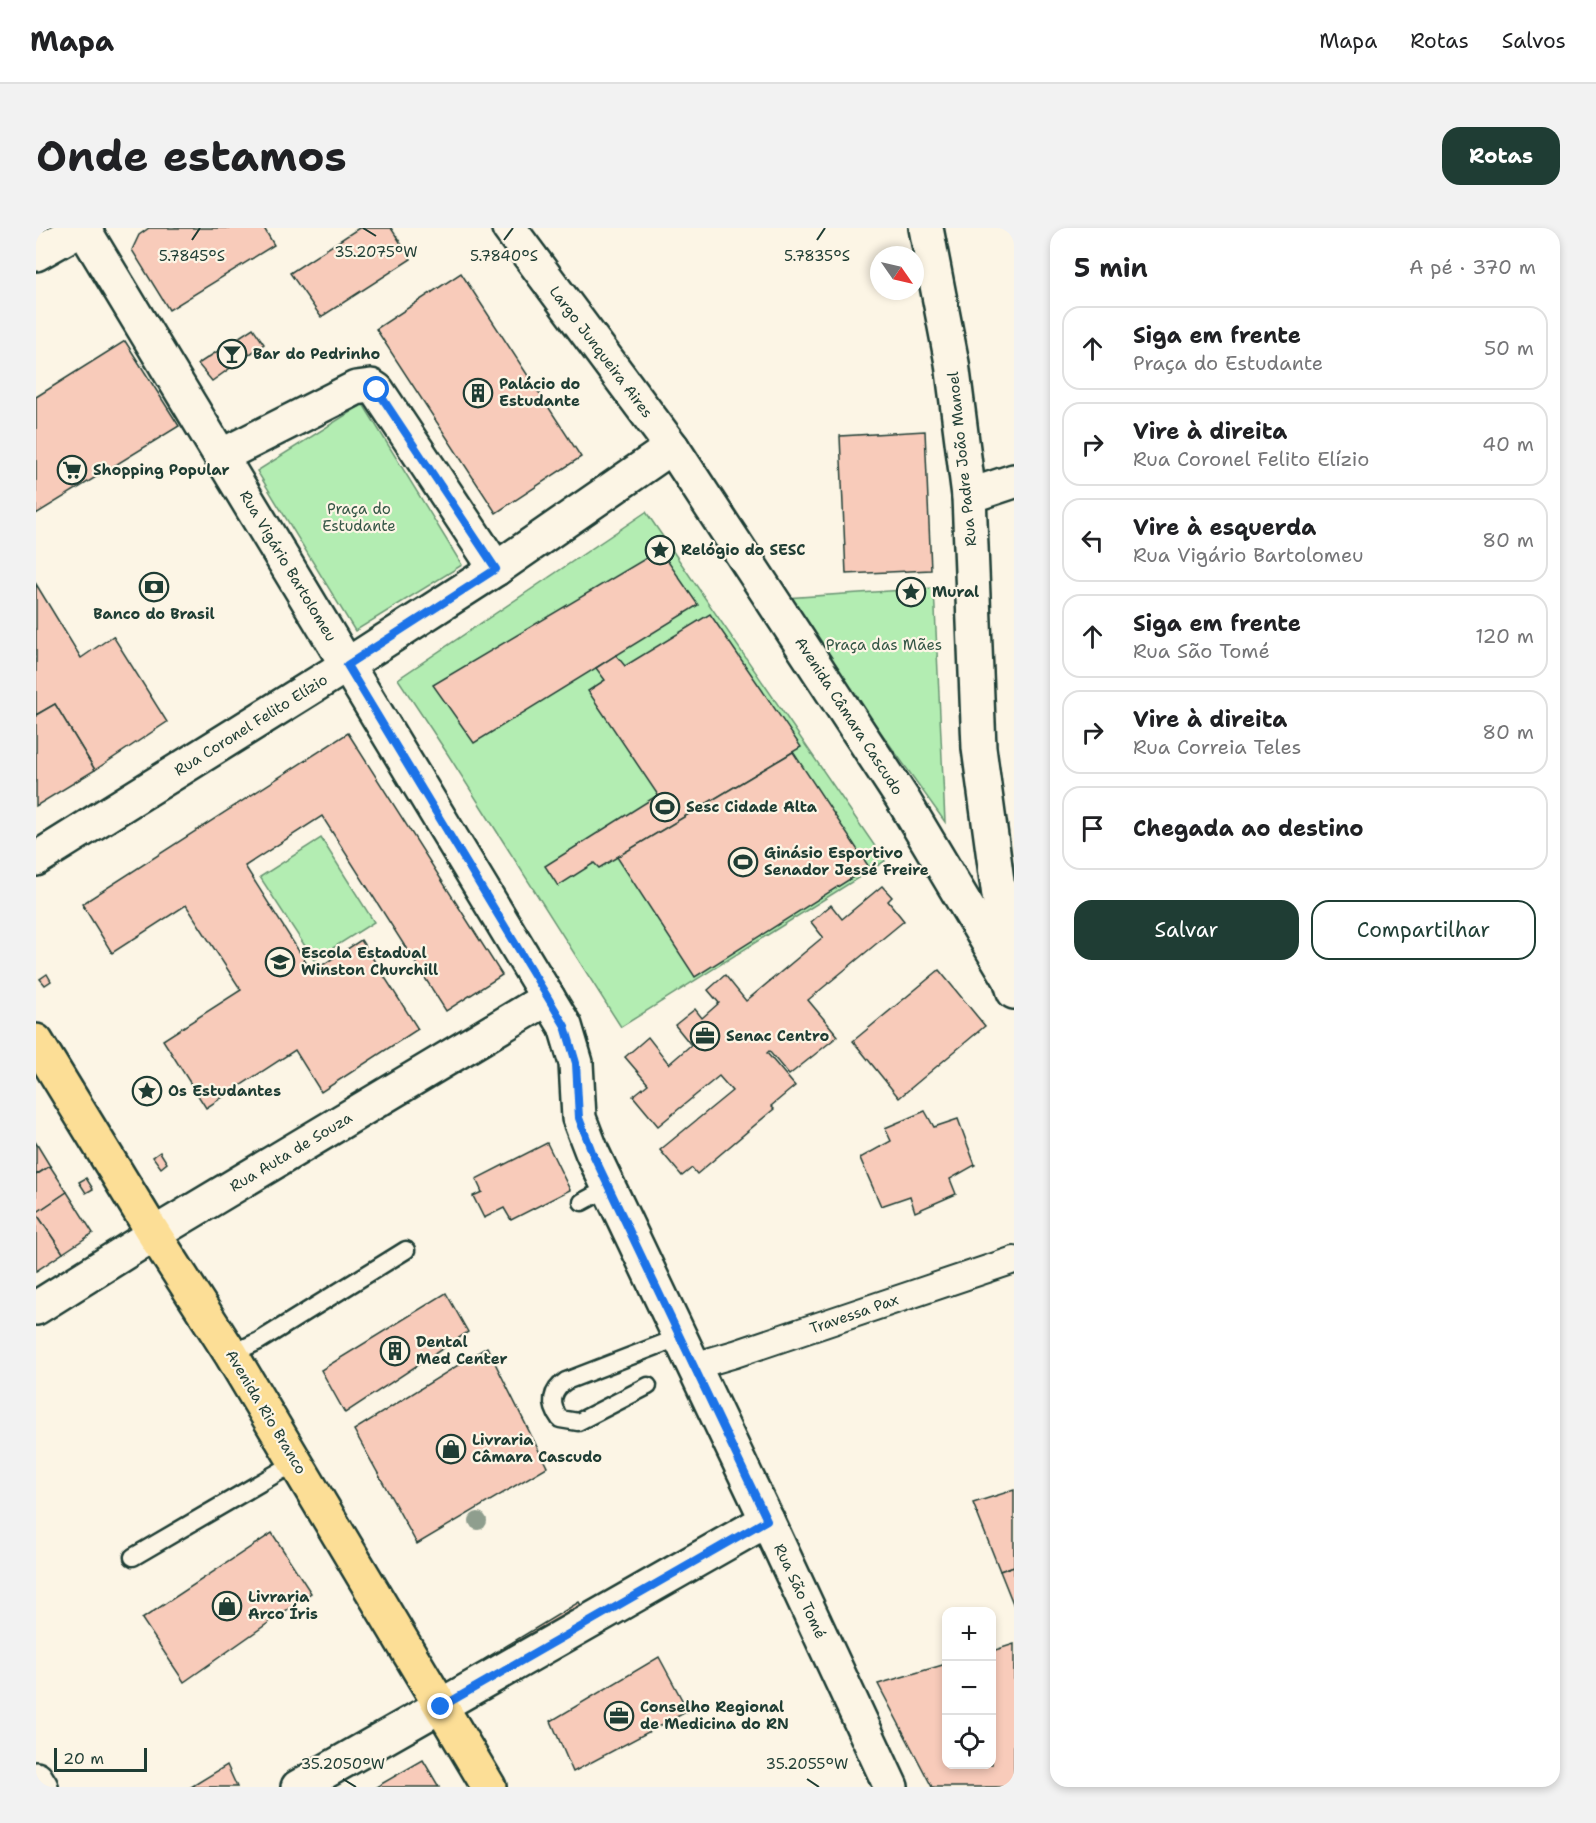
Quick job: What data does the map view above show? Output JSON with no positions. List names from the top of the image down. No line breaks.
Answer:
{"streets":{"main road":["Avenida Rio Branco"],"street":["Largo Junqueira Aires","Rua Padre João Manoel","Rua Vigário Bartolomeu","Avenida Câmara Cascudo","Rua Coronel Felito Elízio","Rua Auta de Souza","Travessa Pax","Rua São Tomé"]},"crossings":[["Largo Junqueira Aires","Avenida Câmara Cascudo"],["Largo Junqueira Aires","Rua Coronel Felito Elízio"],["Rua Padre João Manoel","Avenida Câmara Cascudo"],["Rua Vigário Bartolomeu","Rua Coronel Felito Elízio"],["Rua Vigário Bartolomeu","Rua Auta de Souza"],["Rua Vigário Bartolomeu","Rua São Tomé"],["Avenida Câmara Cascudo","Rua Coronel Felito Elízio"],["Rua Auta de Souza","Avenida Rio Branco"],["Rua Auta de Souza","Rua São Tomé"],["Travessa Pax","Rua São Tomé"]],"parks":["Praça do Estudante","Praça das Mães"],"places":{"bar":["Bar do Pedrinho"],"building":["Palácio do Estudante","Dental Med Center"],"supermarket":["Shopping Popular"],"place":["Relógio do SESC","Mural","Os Estudantes"],"bank":["Banco do Brasil"],"sports":["Sesc Cidade Alta","Ginásio Esportivo Senador Jessé Freire"],"school or university":["Escola Estadual Winston Churchill"],"office":["Senac Centro","Conselho Regional de Medicina do RN"],"shop":["Livraria Câmara Cascudo","Livraria Arco Íris"]},"scale_bar":"20 m","north":"bottom right","page":{"header":"Mapa","nav":["Mapa","Rotas","Salvos"],"buttons":["Rotas",["Salvar","Compartilhar"]],"title":"Onde estamos","heading":["5 min","A pé · 370 m"],"list":[["Siga em frente","Praça do Estudante","50 m"],["Vire à direita","Rua Coronel Felito Elízio","40 m"],["Vire à esquerda","Rua Vigário Bartolomeu","80 m"],["Siga em frente","Rua São Tomé","120 m"],["Vire à direita","Rua Correia Teles","80 m"],"Chegada ao destino"],"map_buttons":["+","−"],"scale":"20 m"},"coordinates":["35.2075°W","5.7845°S","5.7840°S","5.7835°S","35.2050°W","35.2055°W"]}
